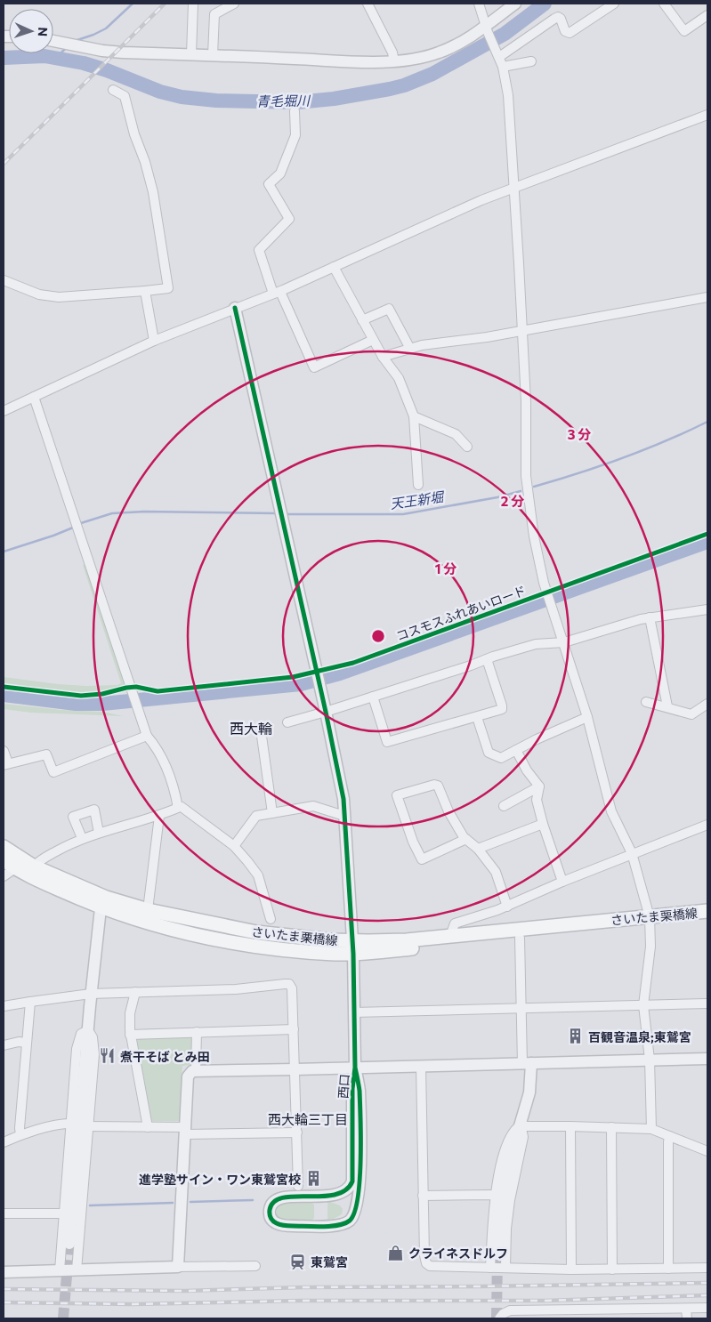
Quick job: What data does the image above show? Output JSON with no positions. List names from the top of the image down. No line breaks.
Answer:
{"streets":{"main road":["さいたま栗橋線"],"street":["西口"],"cycle path":["コスモスふれあいロード"]},"districts":["西大輪","西大輪三丁目"],"water":["青毛堀川","天王新堀"],"places":{"building":["百観音温泉;東鷲宮","進学塾サイン・ワン東鷲宮校"],"restaurant":["煮干そば とみ田"],"shop":["クライネスドルフ"],"station":["東鷲宮"]},"north":"right","rings":["3 分","2 分","1 分"]}
